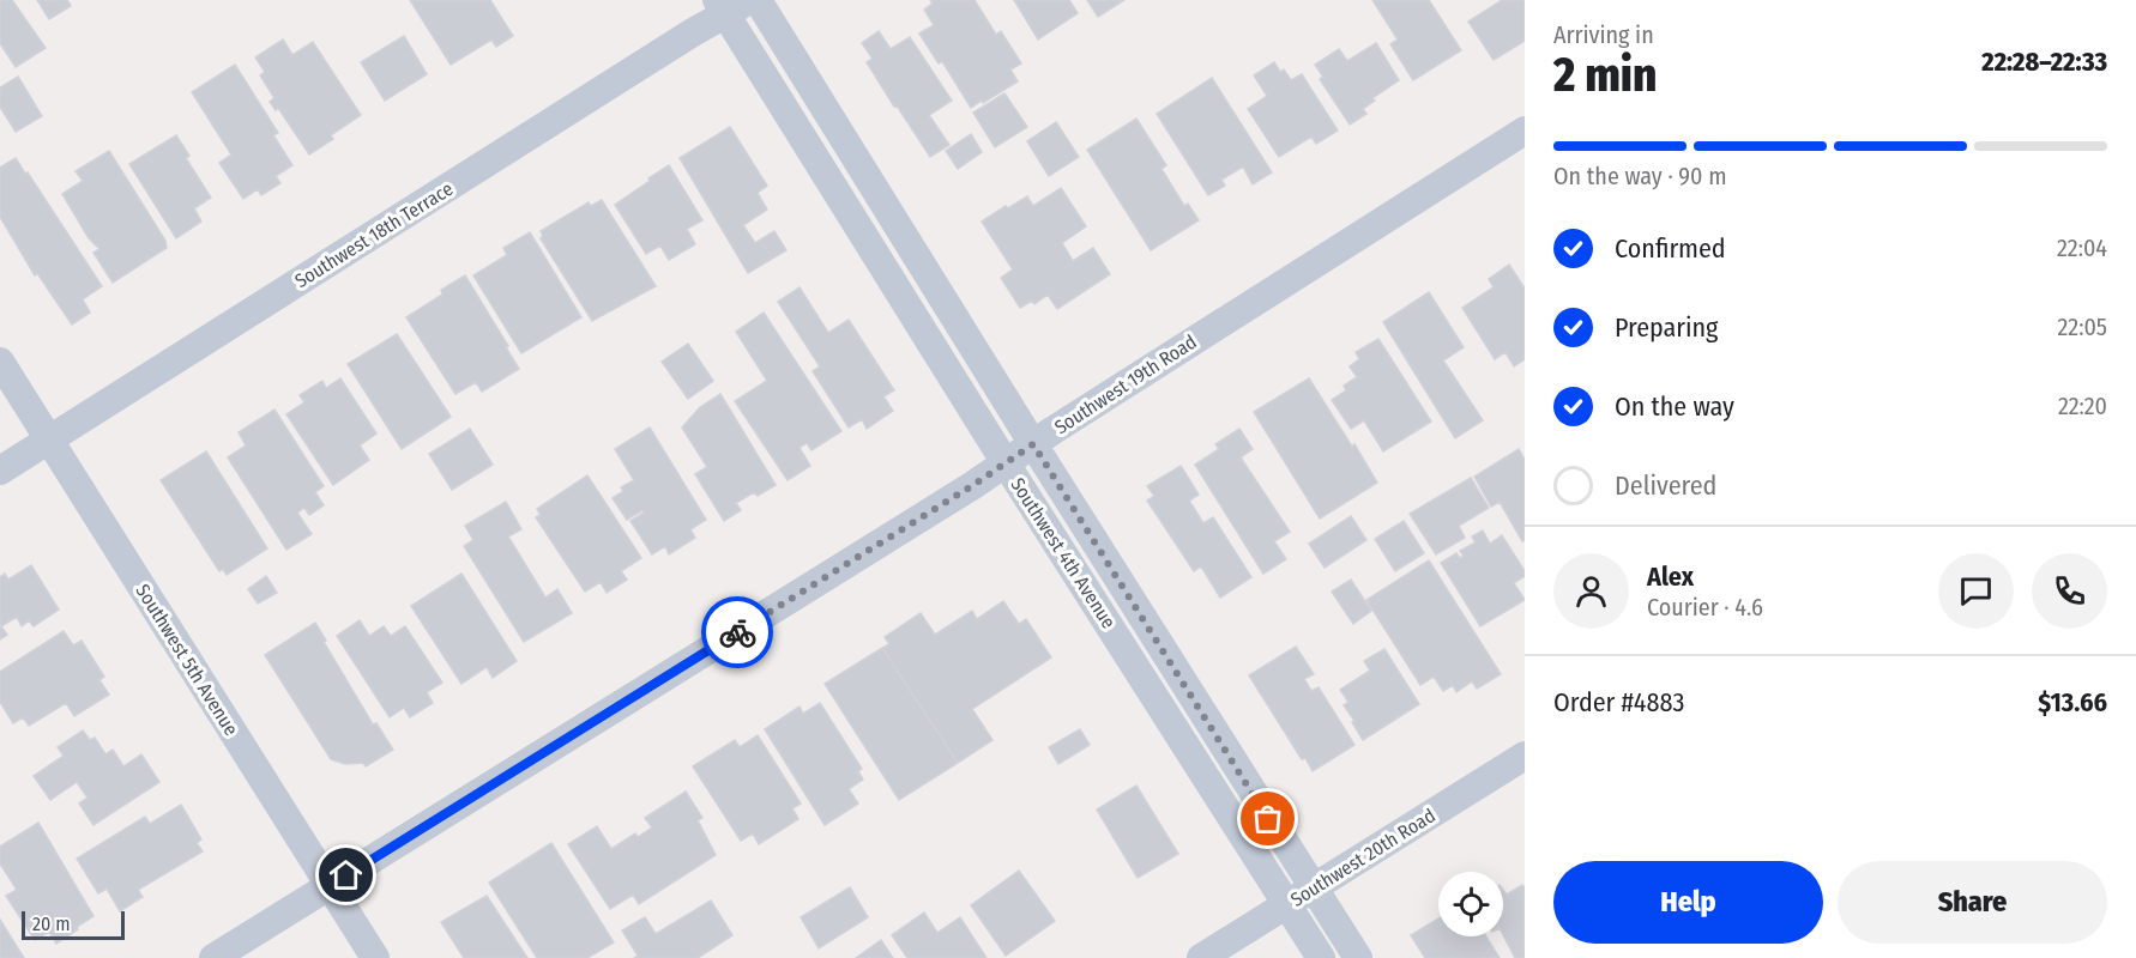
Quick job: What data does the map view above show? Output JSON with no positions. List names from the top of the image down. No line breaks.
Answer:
{"streets":{"street":["Southwest 18th Terrace","Southwest 19th Road","Southwest 4th Avenue","Southwest 5th Avenue","Southwest 20th Road"]},"crossings":[["Southwest 18th Terrace","Southwest 4th Avenue"],["Southwest 18th Terrace","Southwest 5th Avenue"],["Southwest 19th Road","Southwest 4th Avenue"],["Southwest 19th Road","Southwest 5th Avenue"],["Southwest 4th Avenue","Southwest 20th Road"]],"scale_bar":"20 m","page":{"heading":["2 min","Arriving in","22:28–22:33"],"panel":["Alex","Courier · 4.6","Order #4883","$13.66"],"bar":"On the way · 90 m","list":[["Confirmed","22:04"],["Preparing","22:05"],["On the way","22:20"],"Delivered"],"buttons":["Help","Share"],"scale":"20 m"}}
